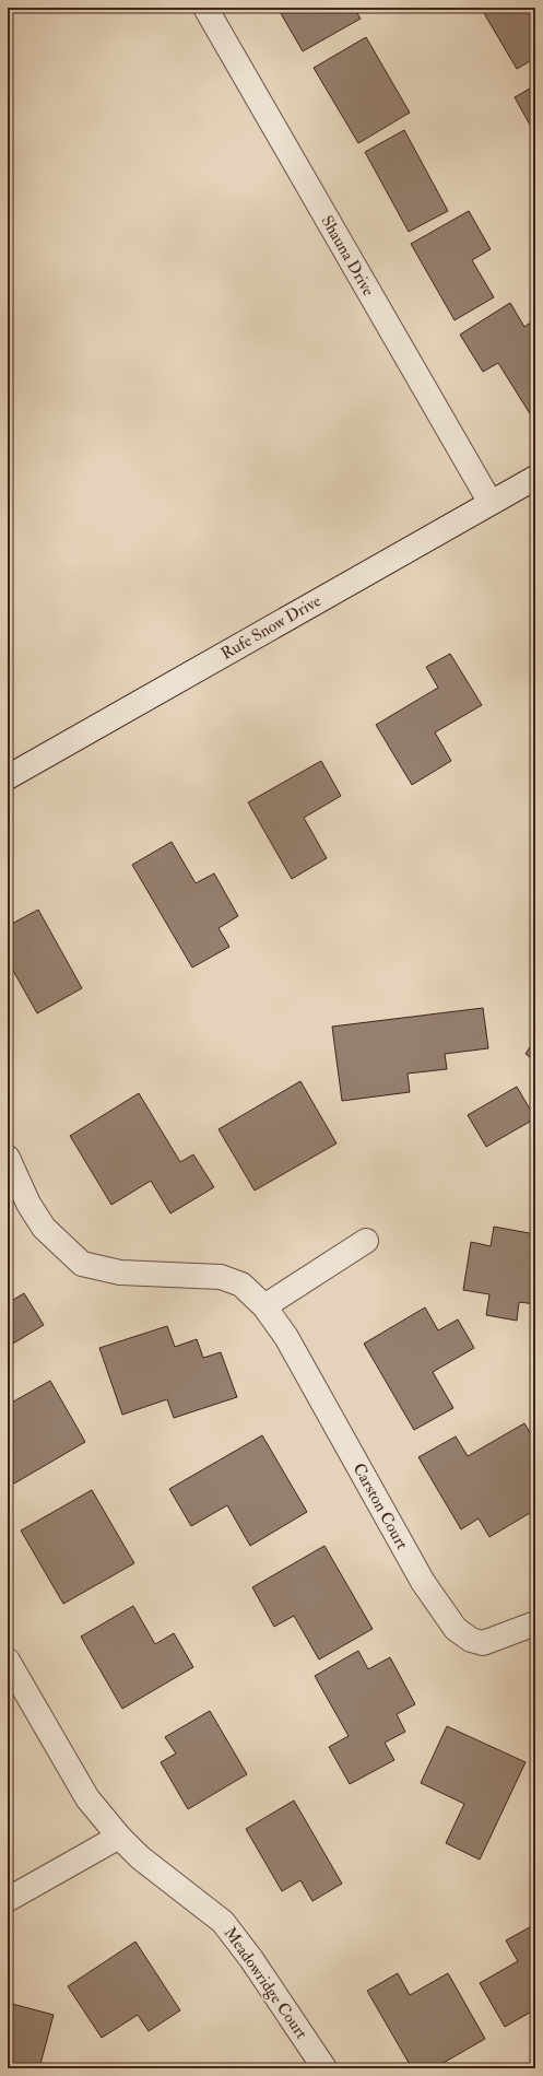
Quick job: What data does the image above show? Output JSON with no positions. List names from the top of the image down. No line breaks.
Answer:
{"streets":{"street":["Shauna Drive","Rufe Snow Drive","Carston Court","Meadowridge Court"]},"crossings":[["Shauna Drive","Rufe Snow Drive"]]}
